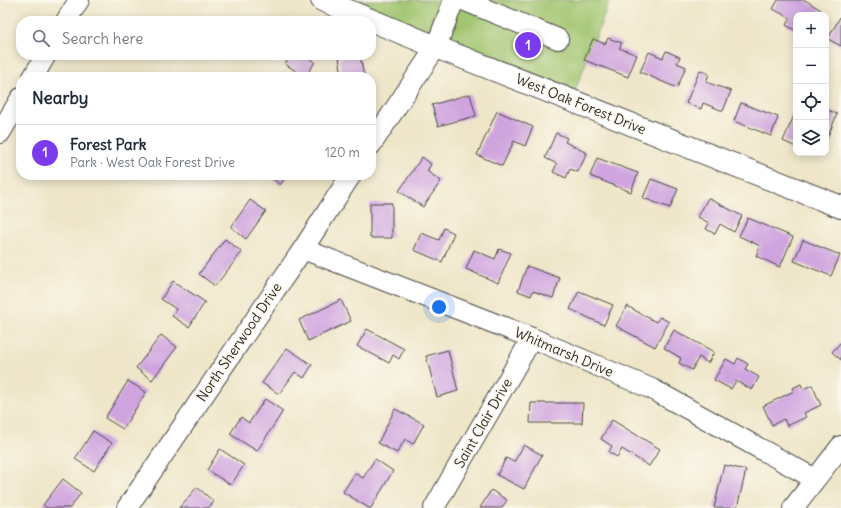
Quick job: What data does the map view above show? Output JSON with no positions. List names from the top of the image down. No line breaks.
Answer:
{"streets":{"main road":["West Oak Forest Drive"],"street":["North Sherwood Drive","Whitmarsh Drive","Saint Clair Drive"]},"crossings":[["North Sherwood Drive","Whitmarsh Drive"],["Whitmarsh Drive","Saint Clair Drive"]],"page":{"map_buttons":["+","−"],"search":"Search here","pins":"1","heading":"Nearby","list":[{"mark":"1","name":"Forest Park","note":"Park · West Oak Forest Drive","value":"120 m"}]}}
